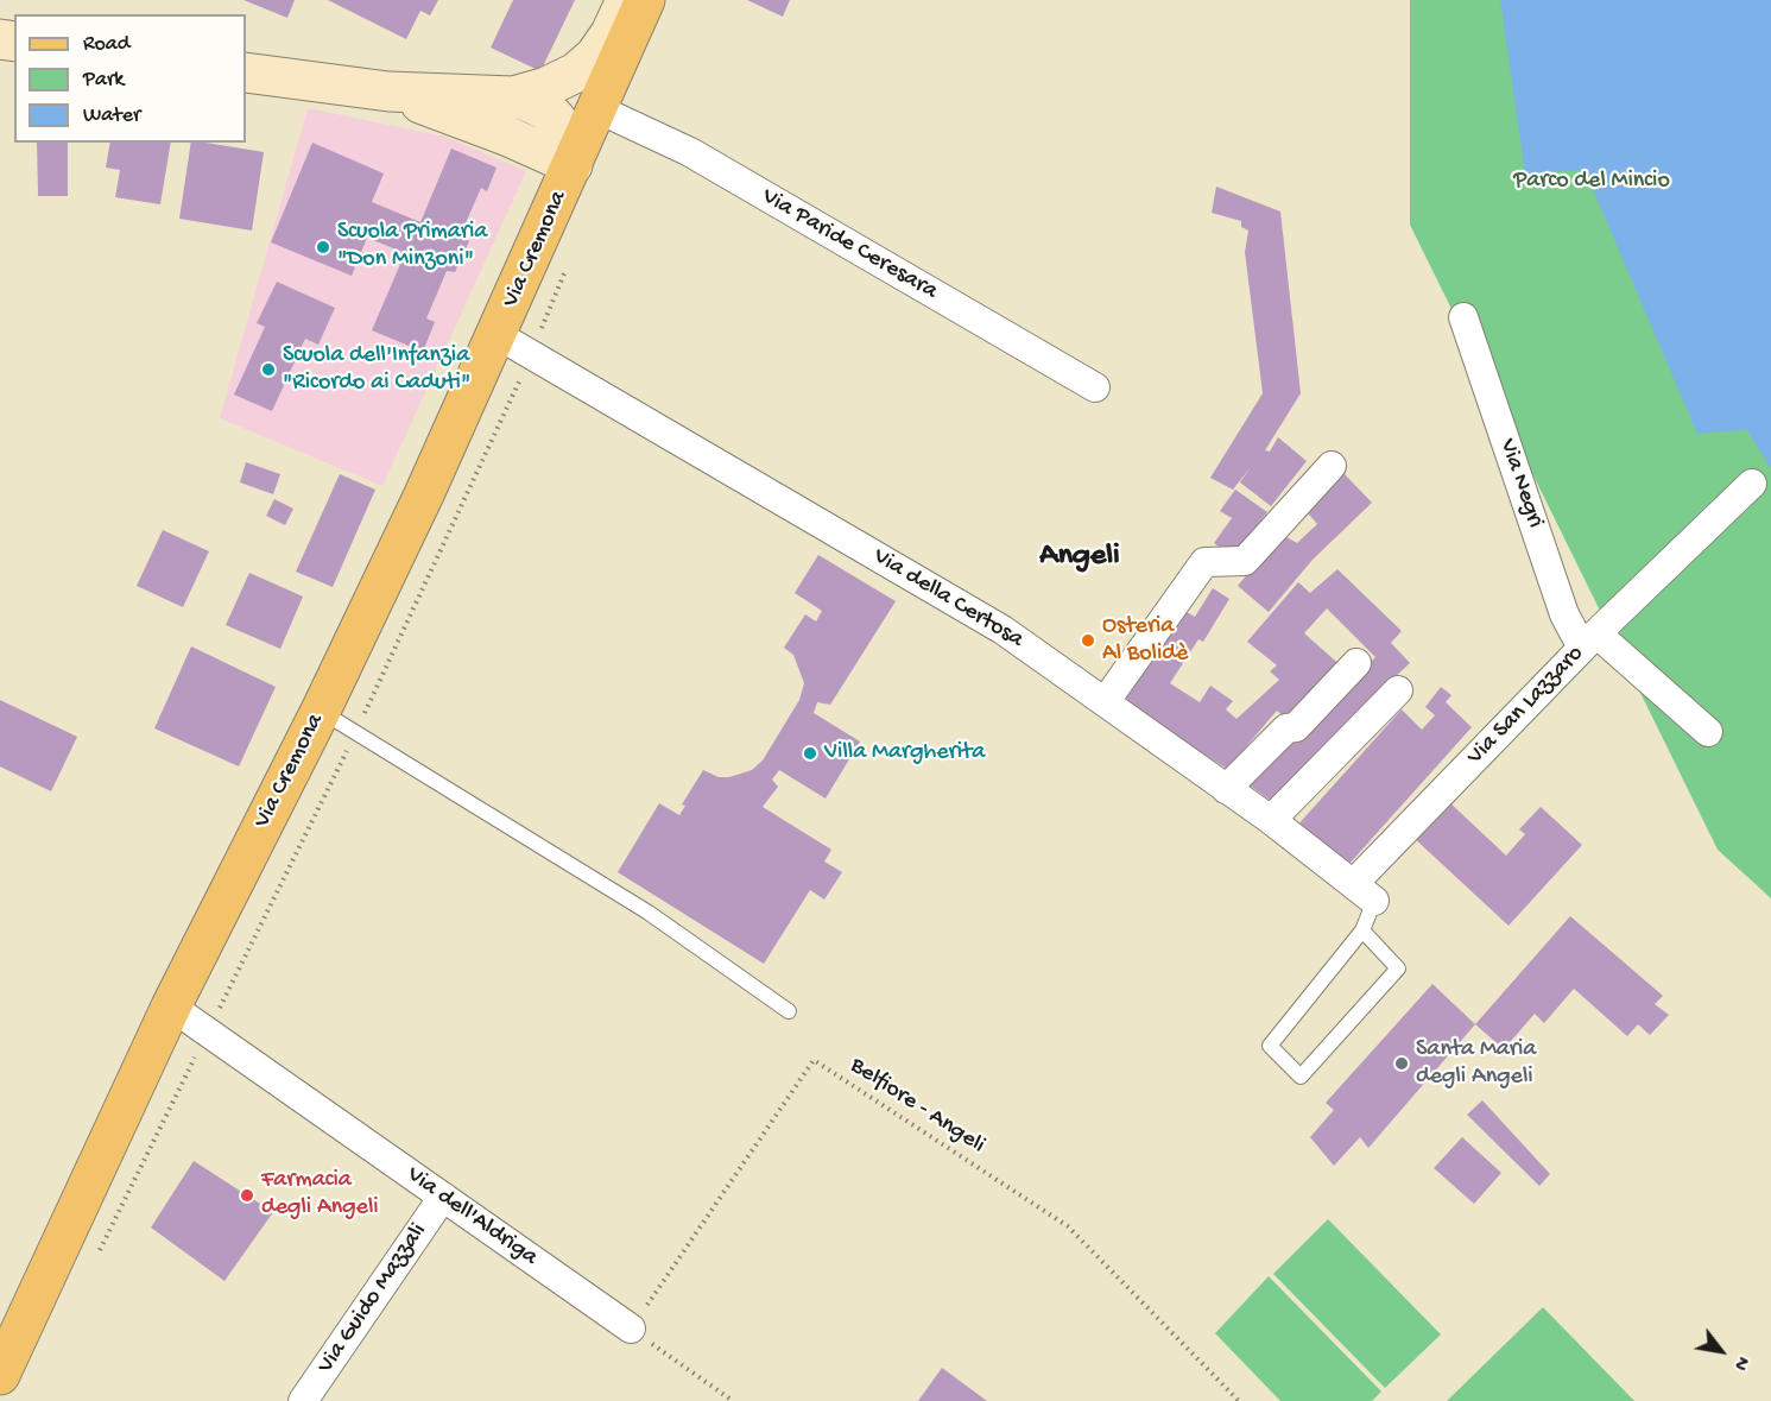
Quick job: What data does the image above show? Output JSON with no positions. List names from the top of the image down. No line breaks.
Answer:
{"streets":{"main road":["Via Cremona"],"street":["Via Paride Ceresara","Via Negri","Via della Certosa","Via San Lazzaro","Via dell'Aldriga","Via Guido Mazzali"],"path":["Belfiore - Angeli"]},"crossings":[["Via Paride Ceresara","Via Cremona"],["Via Cremona","Via della Certosa"],["Via Cremona","Via dell'Aldriga"],["Via Negri","Via San Lazzaro"],["Via della Certosa","Via San Lazzaro"],["Belfiore - Angeli","Via dell'Aldriga"],["Via dell'Aldriga","Via Guido Mazzali"]],"districts":["Angeli"],"parks":["Parco del Mincio"],"places":["Scuola Primaria \"Don Minzoni\"","Scuola dell'Infanzia \"Ricordo ai Caduti\"","Osteria Al Bolidè","Villa Margherita","Santa Maria degli Angeli","Farmacia degli Angeli"],"legend":["Road","Park","Water"],"north":"bottom right"}
